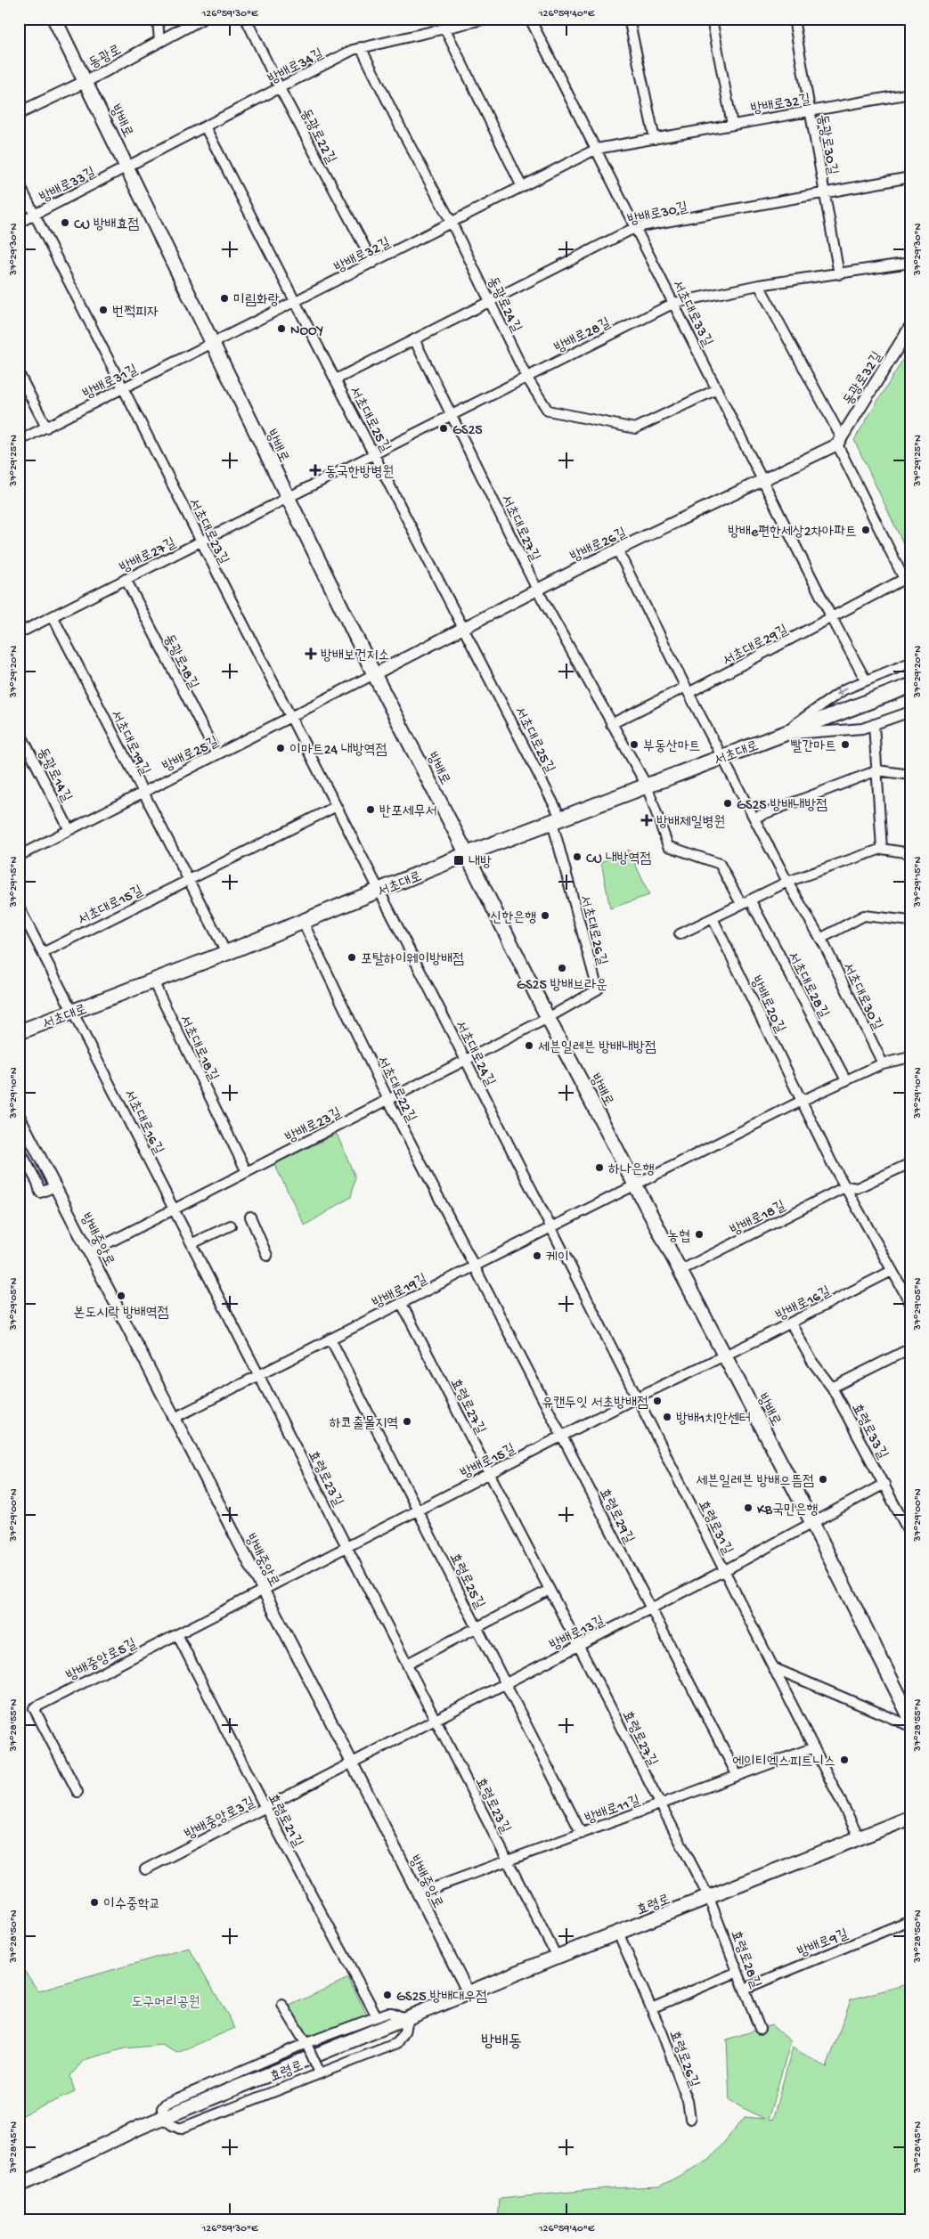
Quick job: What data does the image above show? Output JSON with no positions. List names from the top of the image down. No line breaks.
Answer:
{"streets":{"main road":["방배로","서초대로","효령로"],"street":["동광로","방배로34길","방배로32길","동광로22길","동광로30길","방배로33길","방배로30길","동광로24길","서초대로33길","방배로28길","동광로32길","방배로31길","서초대로25길","서초대로27길","서초대로23길","방배로26길","방배로27길","서초대로29길","동광로18길","서초대로19길","방배로25길","동광로14길","서초대로15길","서초대로26길","서초대로28길","서초대로30길","방배로20길","서초대로18길","서초대로24길","서초대로22길","서초대로16길","방배로23길","방배로18길","방배중앙로","방배로19길","방배로16길","효령로27길","효령로33길","방배로15길","효령로23길","효령로29길","효령로31길","효령로25길","방배로13길","방배중앙로5길","방배로11길","방배중앙로3길","효령로21길","방배로9길","효령로28길","효령로26길"]},"crossings":[["동광로","방배로"],["방배로34길","방배로"],["방배로34길","동광로22길"],["방배로34길","방배로33길"],["방배로34길","동광로24길"],["방배로34길","서초대로25길"],["방배로32길","방배로"],["방배로32길","동광로22길"],["방배로32길","동광로30길"],["방배로32길","동광로24길"],["방배로32길","서초대로33길"],["방배로32길","방배로31길"],["방배로32길","서초대로25길"],["방배로","방배로33길"],["방배로","방배로28길"],["방배로","방배로31길"],["방배로","방배로26길"],["방배로","방배로27길"],["방배로","서초대로"],["방배로","방배로25길"],["방배로","서초대로26길"],["방배로","방배로23길"],["방배로","방배로18길"],["방배로","방배로19길"],["방배로","방배로16길"],["방배로","방배로15길"],["방배로","방배로13길"],["동광로30길","방배로30길"],["동광로30길","방배로28길"],["방배로33길","서초대로23길"],["방배로30길","동광로24길"],["방배로30길","서초대로33길"],["방배로30길","서초대로25길"],["방배로30길","서초대로27길"],["동광로24길","서초대로33길"],["동광로24길","방배로28길"],["서초대로33길","방배로28길"],["서초대로33길","방배로26길"],["서초대로33길","서초대로29길"],["서초대로33길","서초대로"],["방배로28길","서초대로25길"],["방배로28길","서초대로27길"],["방배로28길","방배로27길"],["동광로32길","방배로26길"],["방배로31길","서초대로23길"],["서초대로25길","방배로26길"],["서초대로25길","서초대로"],["서초대로25길","서초대로26길"],["서초대로27길","방배로26길"],["서초대로27길","서초대로"],["서초대로23길","방배로27길"],["서초대로23길","서초대로"],["서초대로23길","방배로25길"],["서초대로23길","서초대로24길"],["방배로26길","방배로25길"],["방배로27길","동광로18길"],["방배로27길","서초대로19길"],["동광로18길","방배로25길"],["서초대로19길","서초대로"],["서초대로19길","방배로25길"],["서초대로19길","서초대로15길"],["서초대로","서초대로26길"],["서초대로","서초대로30길"],["서초대로","서초대로18길"],["서초대로","서초대로24길"],["서초대로","서초대로22길"],["서초대로","서초대로16길"],["방배로25길","동광로14길"],["서초대로26길","방배로23길"],["서초대로18길","방배로23길"],["서초대로24길","방배로23길"],["서초대로24길","방배로19길"],["서초대로24길","효령로31길"],["서초대로22길","방배로23길"],["서초대로22길","방배로19길"],["서초대로22길","효령로29길"],["서초대로16길","방배로23길"],["서초대로16길","방배로19길"],["서초대로16길","효령로23길"],["방배로23길","방배중앙로"],["방배중앙로","방배로19길"],["방배중앙로","방배로15길"],["방배중앙로","방배로13길"],["방배중앙로","방배중앙로5길"],["방배중앙로","방배로11길"],["방배중앙로","방배중앙로3길"],["방배중앙로","효령로"],["방배로19길","효령로27길"],["방배로19길","효령로23길"],["방배로19길","효령로29길"],["방배로19길","효령로31길"],["방배로19길","효령로25길"],["방배로16길","효령로33길"],["방배로16길","방배로15길"],["효령로27길","방배로15길"],["효령로27길","방배로13길"],["효령로27길","방배로11길"],["효령로27길","효령로"],["효령로27길","효령로28길"],["방배로15길","효령로23길"],["방배로15길","효령로29길"],["방배로15길","효령로31길"],["방배로15길","효령로25길"],["방배로15길","방배중앙로5길"],["효령로23길","방배로13길"],["효령로23길","방배로11길"],["효령로23길","효령로"],["효령로29길","방배로13길"],["효령로29길","방배로11길"],["효령로31길","방배로13길"],["효령로31길","방배로11길"],["효령로31길","효령로"],["효령로25길","방배로13길"],["효령로25길","방배로11길"],["방배로13길","방배중앙로3길"],["방배중앙로5길","효령로21길"],["방배중앙로3길","효령로21길"],["효령로21길","효령로"],["효령로","효령로28길"],["효령로","효령로26길"],["방배로9길","효령로28길"]],"districts":["방배동"],"parks":["도구머리공원"],"places":{"other":["CU 방배효점","미림화랑","번쩍피자","NOOY","GS25","방배e편한세상2차아파트","부동산마트","빨간마트","이마트24 내방역점","GS25 방배내방점","반포세무서","CU 내방역점","신한은행","포탈하이웨이방배점","GS25 방배브라운","세븐일레븐 방배내방점","하나은행","농협","케이","본도시락 방배역점","유캔두잇 서초방배점","방배1치안센터","하코출몰지역","세븐일레븐 방배으뜸점","KB국민은행","에이티엑스피트니스","이수중학교","GS25 방배대우점"],"health":["동국한방병원","방배보건지소","방배제일병원"],"transit":["내방"]},"coordinates":["126°59'30\"E","126°59'40\"E","37°29'30\"N","37°29'25\"N","37°29'20\"N","37°29'15\"N","37°29'10\"N","37°29'05\"N","37°29'00\"N","37°28'55\"N","37°28'50\"N","37°28'45\"N"]}
